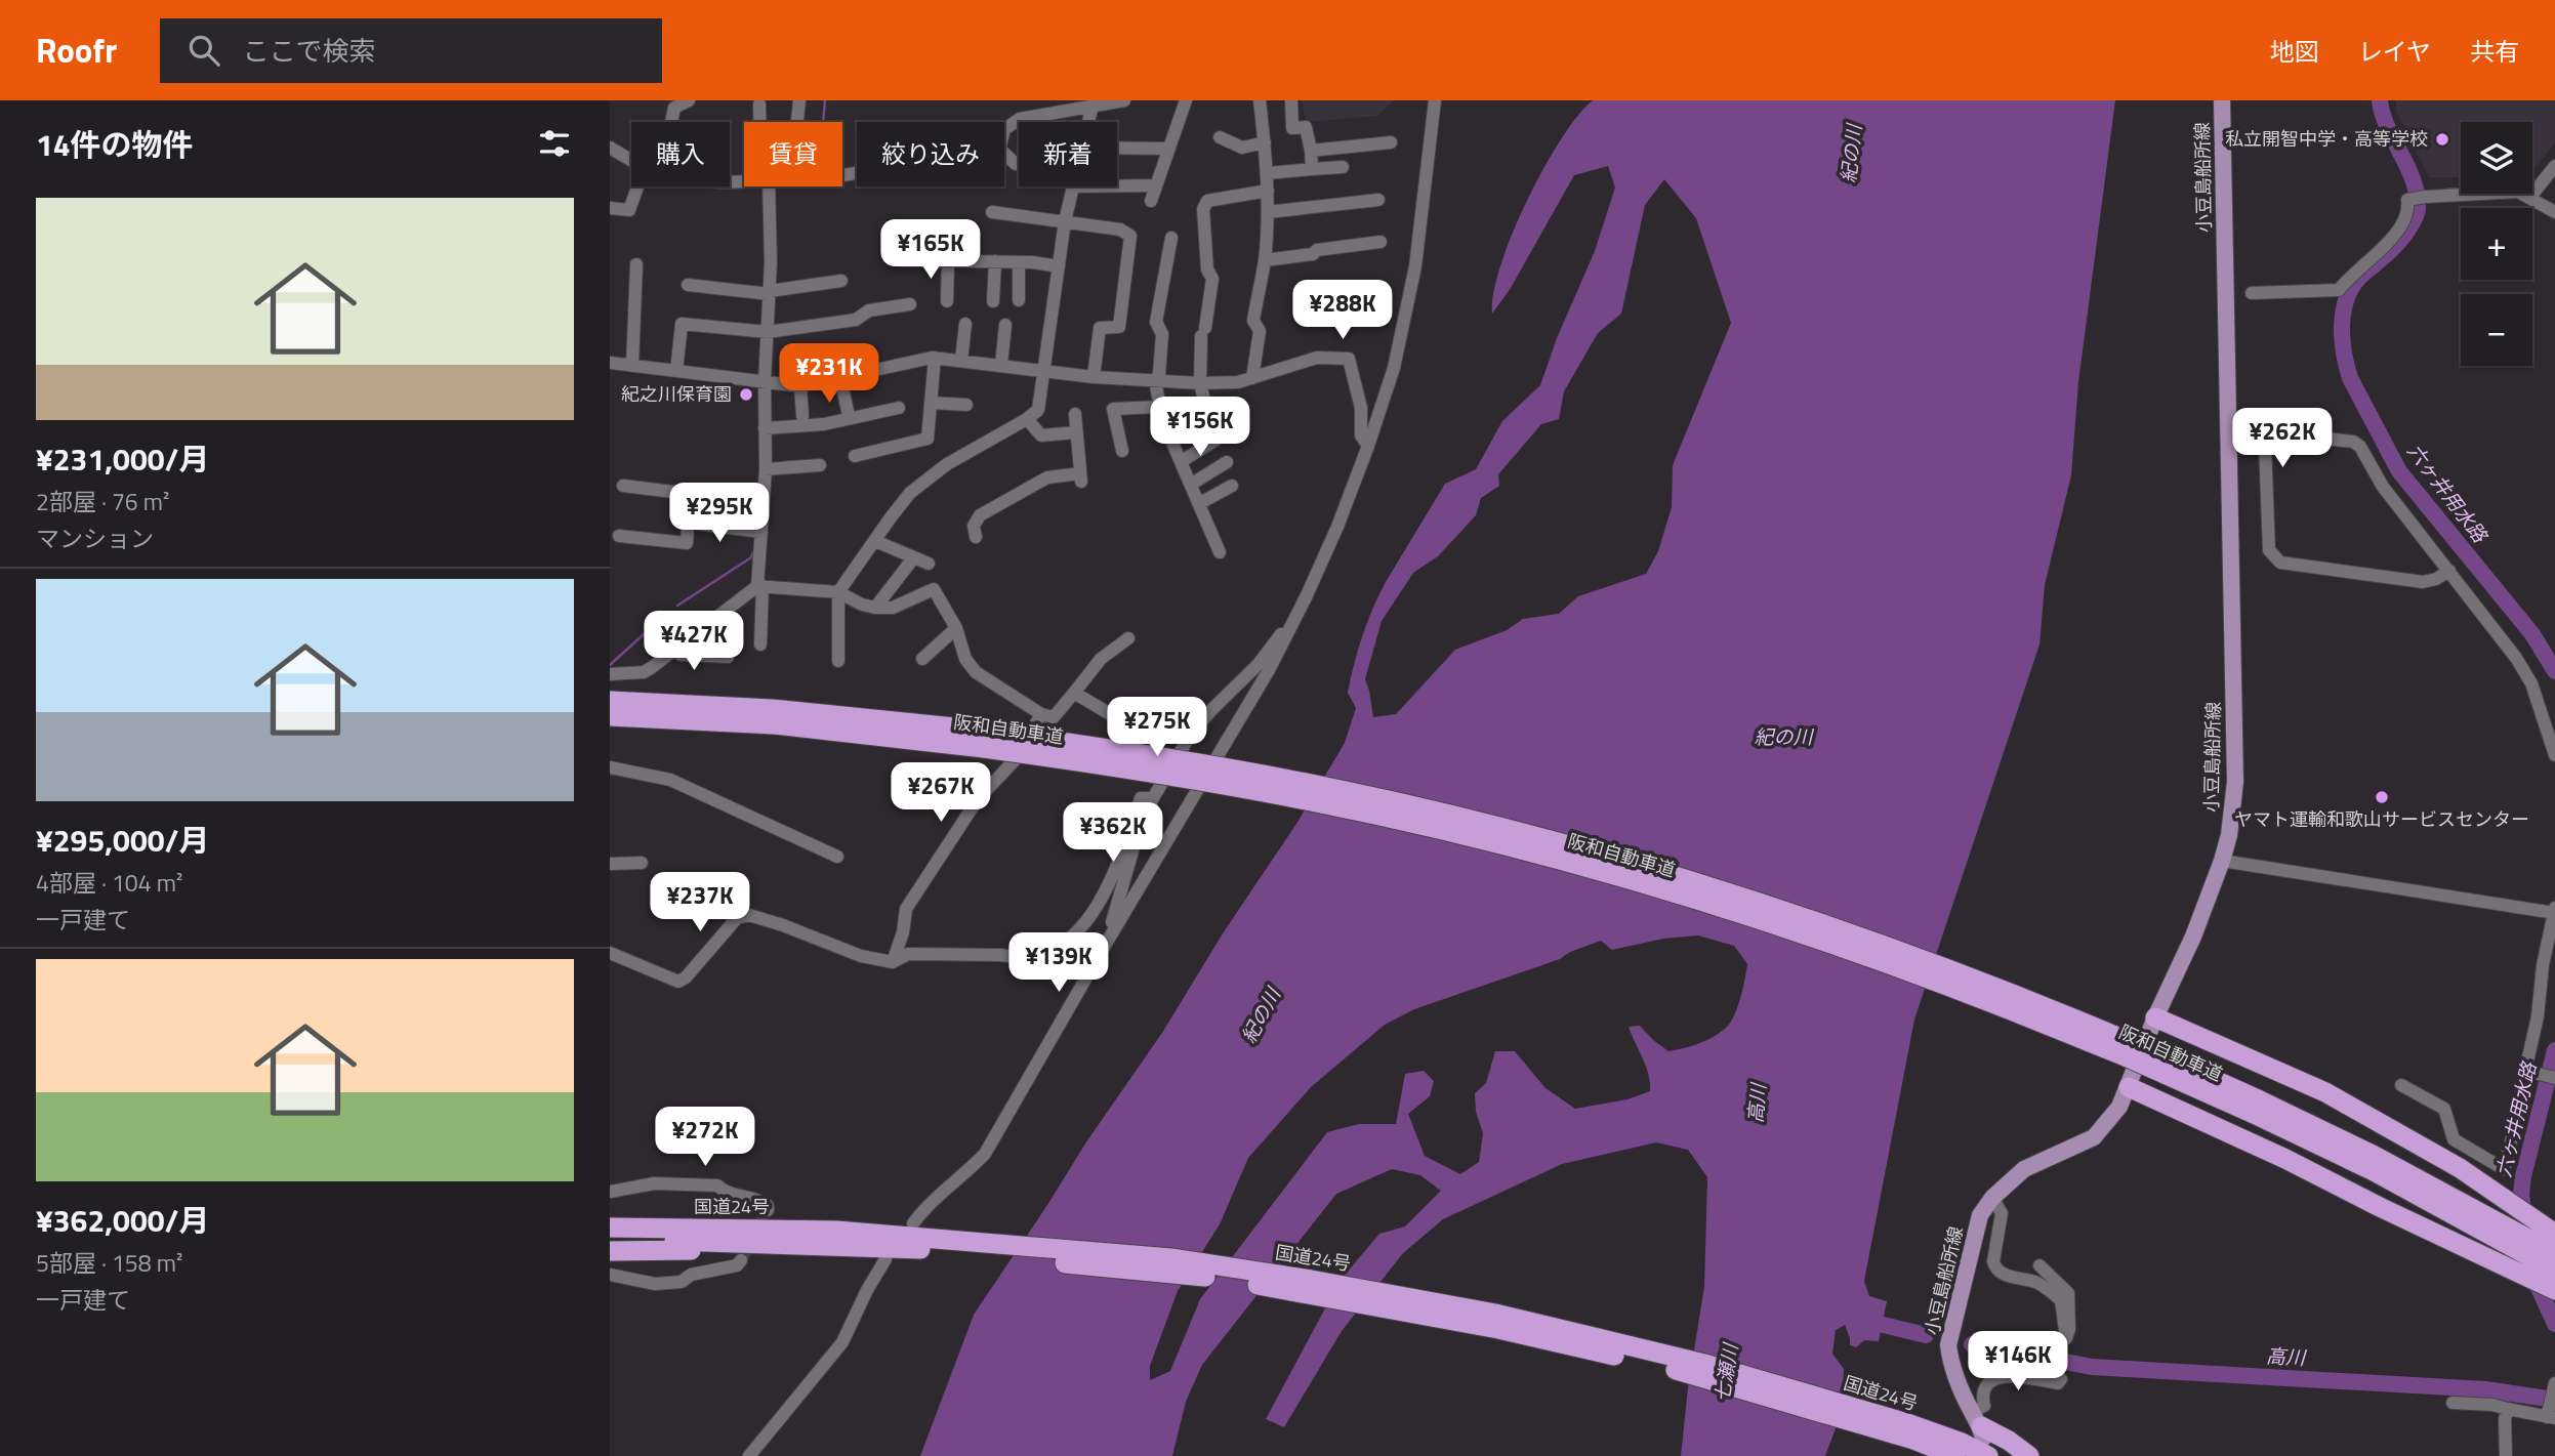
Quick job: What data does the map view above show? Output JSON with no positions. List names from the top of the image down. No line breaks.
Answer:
{"streets":{"highway":["阪和自動車道","国道24号"],"main road":["小豆島船所線"]},"crossings":[["小豆島船所線","国道24号"]],"water":["紀の川","六ヶ井用水路","高川","七瀬川"],"places":["私立開智中学・高等学校","紀之川保育園","ヤマト運輸和歌山サービスセンター"],"page":{"header":"Roofr","search":"ここで検索","nav":["地図","レイヤ","共有"],"heading":"14件の物件","map_buttons":["+","−"],"chip":["購入","賃貸","絞り込み","新着"],"list":[{"name":"¥231,000/月","note":"2部屋 · 76 m² · マンション"},{"name":"¥295,000/月","note":"4部屋 · 104 m² · 一戸建て"},{"name":"¥362,000/月","note":"5部屋 · 158 m² · 一戸建て"}],"price":["¥165K","¥288K","¥231K","¥156K","¥262K","¥295K","¥427K","¥275K","¥267K","¥362K","¥237K","¥139K","¥272K","¥146K"]}}
